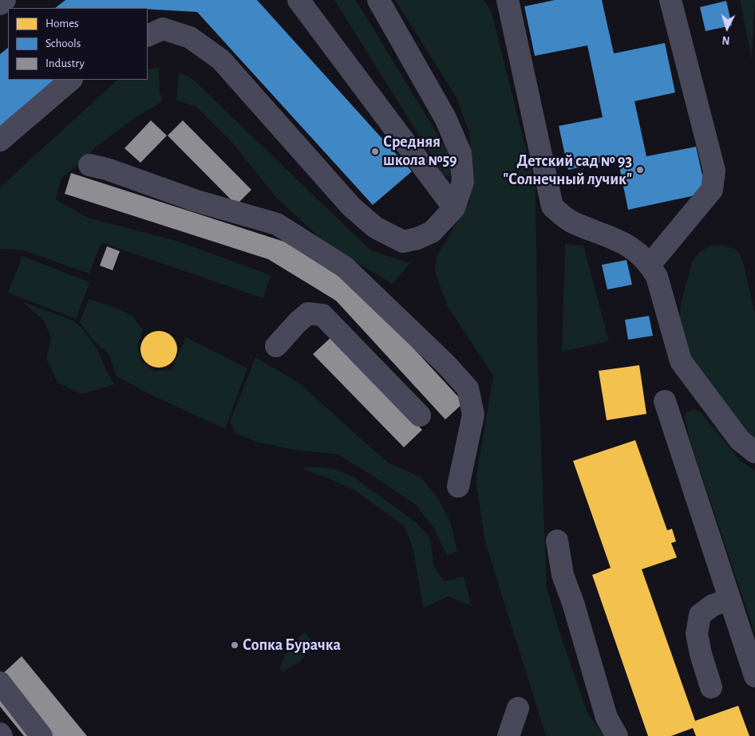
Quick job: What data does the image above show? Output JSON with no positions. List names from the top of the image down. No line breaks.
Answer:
{"places":["Средняя школа №59","Детский сад № 93 \"Солнечный лучик\"","Сопка Бурачка"],"legend":["Homes","Schools","Industry"],"north":"bottom"}
